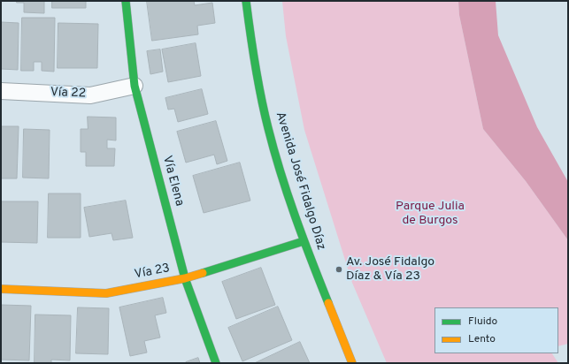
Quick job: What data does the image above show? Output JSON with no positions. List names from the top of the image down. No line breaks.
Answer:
{"streets":{"street":["Vía 22","Vía Elena","Avenida José Fidalgo Díaz","Vía 23"]},"crossings":[["Vía 22","Vía Elena"],["Vía Elena","Vía 23"],["Avenida José Fidalgo Díaz","Vía 23"]],"parks":["Parque Julia de Burgos"],"places":["Av. José Fidalgo Díaz & Vía 23"],"legend":["Fluido","Lento"]}
